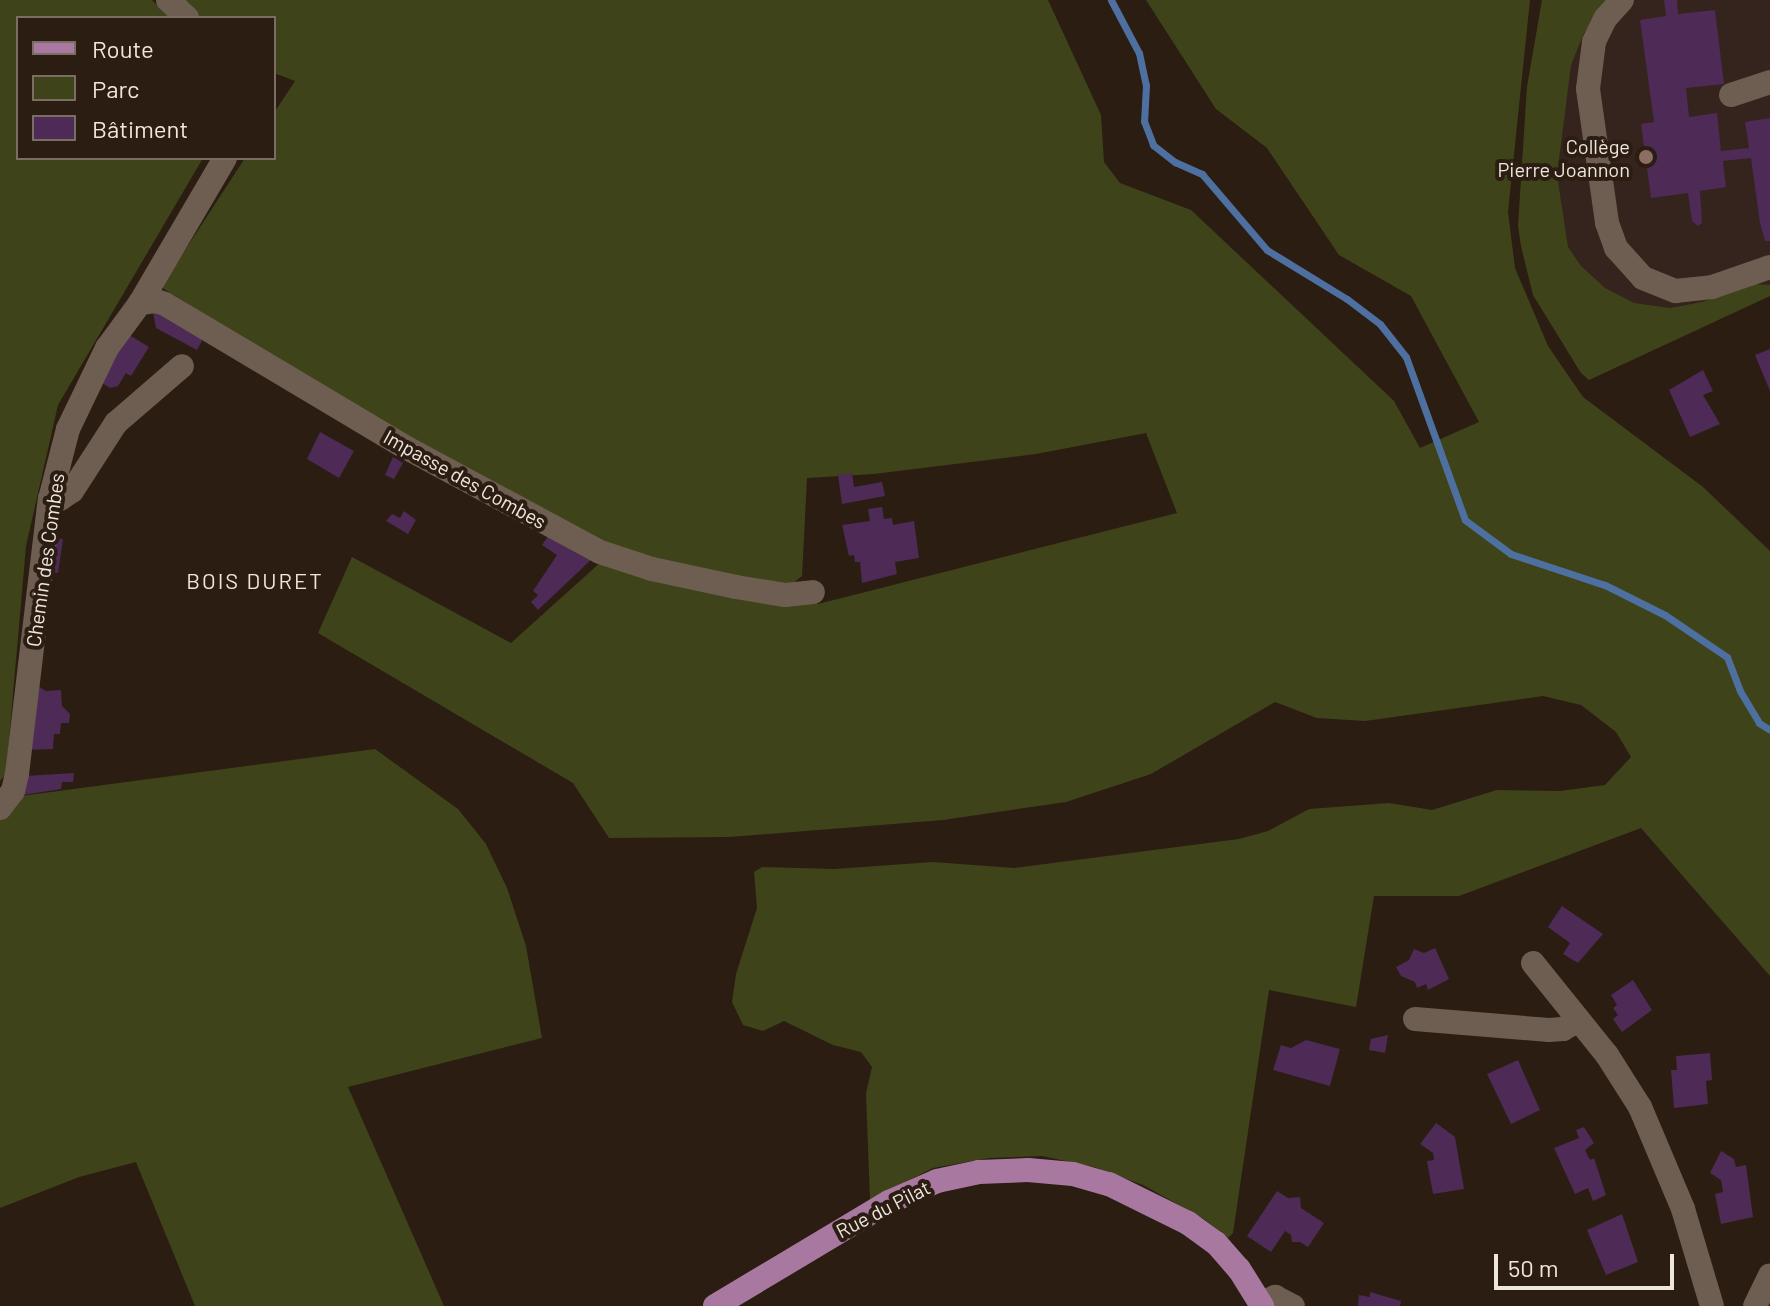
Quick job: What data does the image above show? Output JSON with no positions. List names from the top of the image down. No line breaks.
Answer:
{"streets":{"main road":["Rue du Pilat"],"street":["Impasse des Combes","Chemin des Combes"]},"crossings":[["Impasse des Combes","Chemin des Combes"]],"districts":["BOIS DURET"],"places":["Collège Pierre Joannon"],"legend":["Route","Parc","Bâtiment"],"scale_bar":"50 m"}
